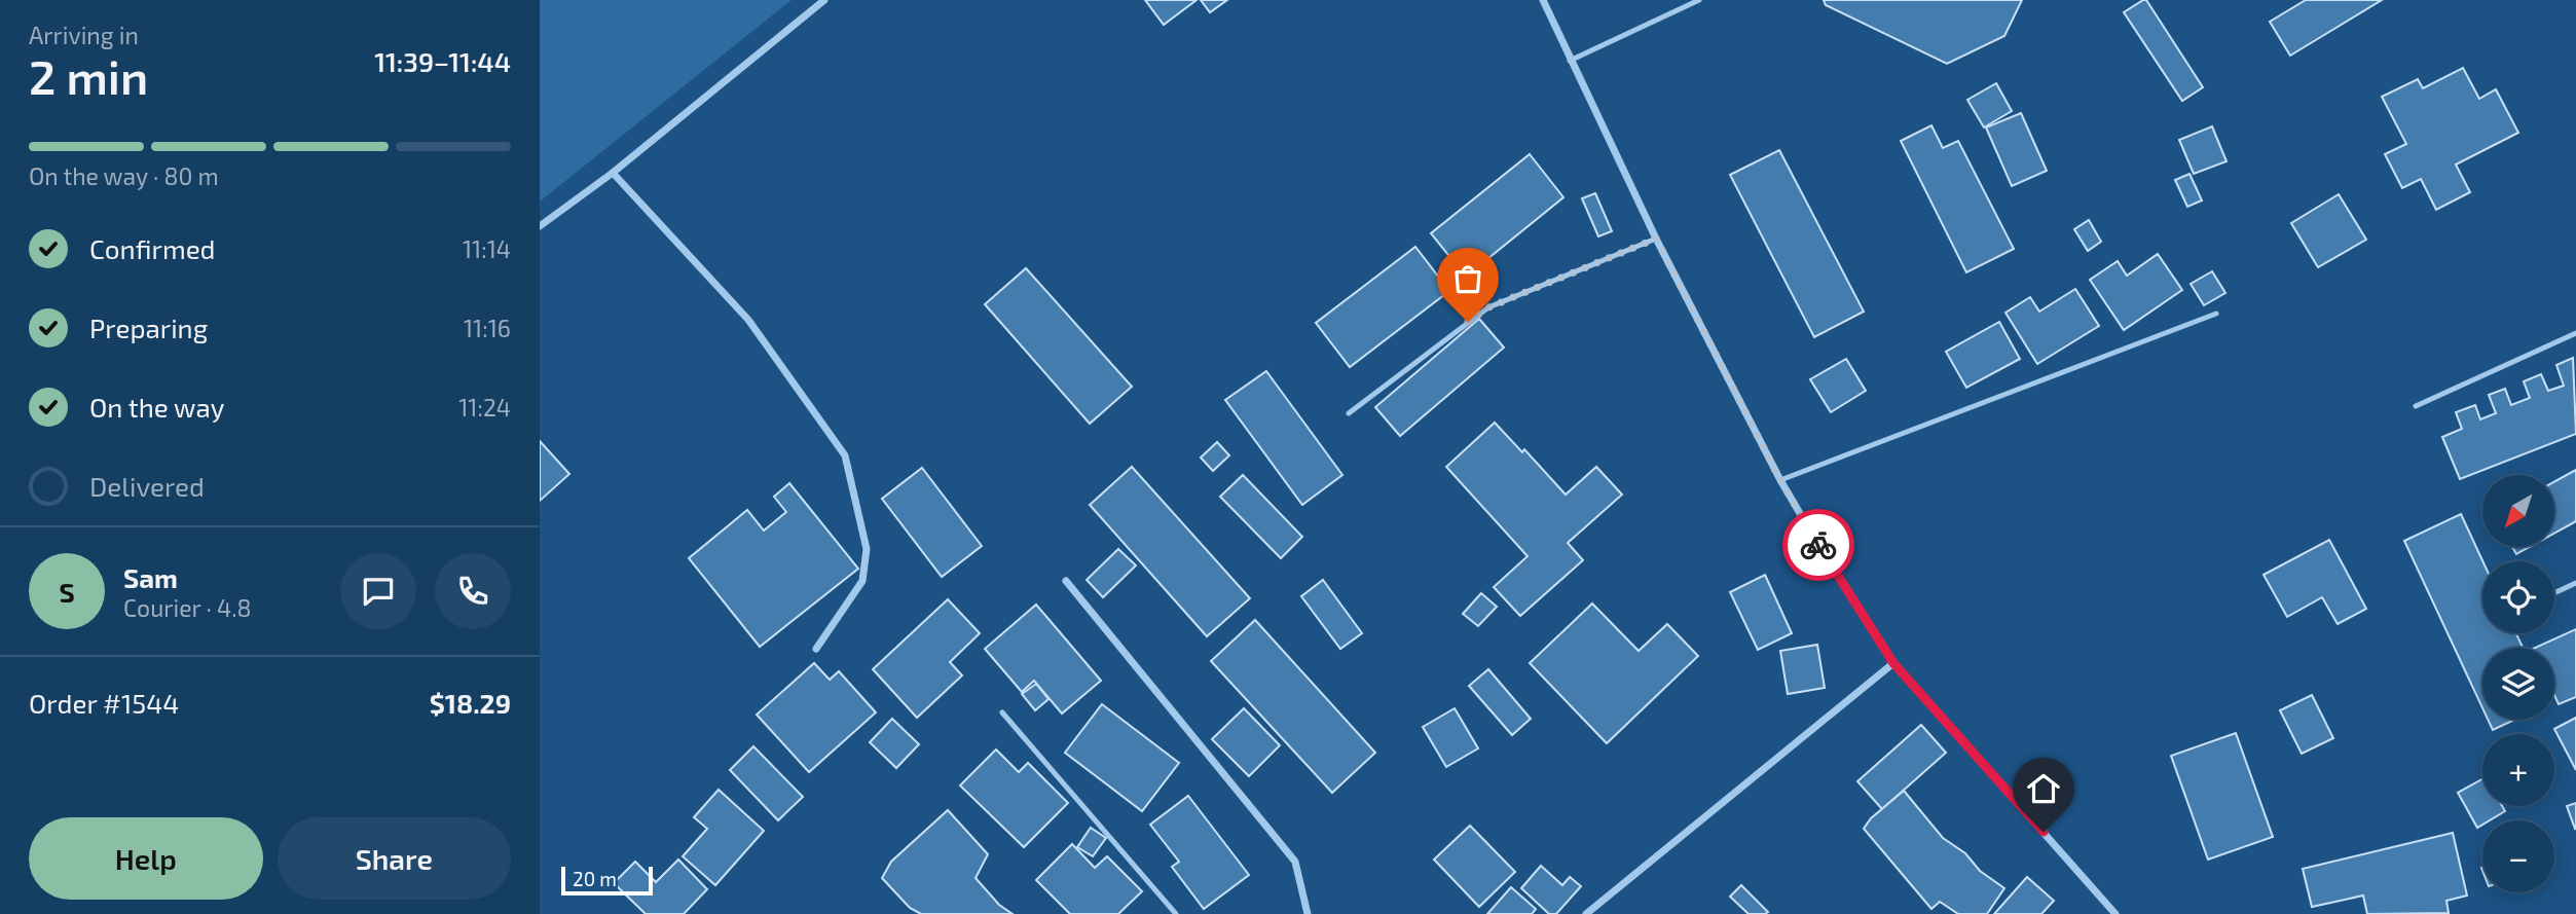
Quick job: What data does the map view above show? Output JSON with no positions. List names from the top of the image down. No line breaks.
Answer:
{"scale_bar":"20 m","north":"bottom left","page":{"heading":["2 min","Arriving in","11:39–11:44"],"panel":["Sam","Courier · 4.8","Order #1544","$18.29"],"bar":"On the way · 80 m","list":[["Confirmed","11:14"],["Preparing","11:16"],["On the way","11:24"],"Delivered"],"map_buttons":["+","−"],"round":"S","buttons":["Help","Share"],"scale":"20 m"}}
